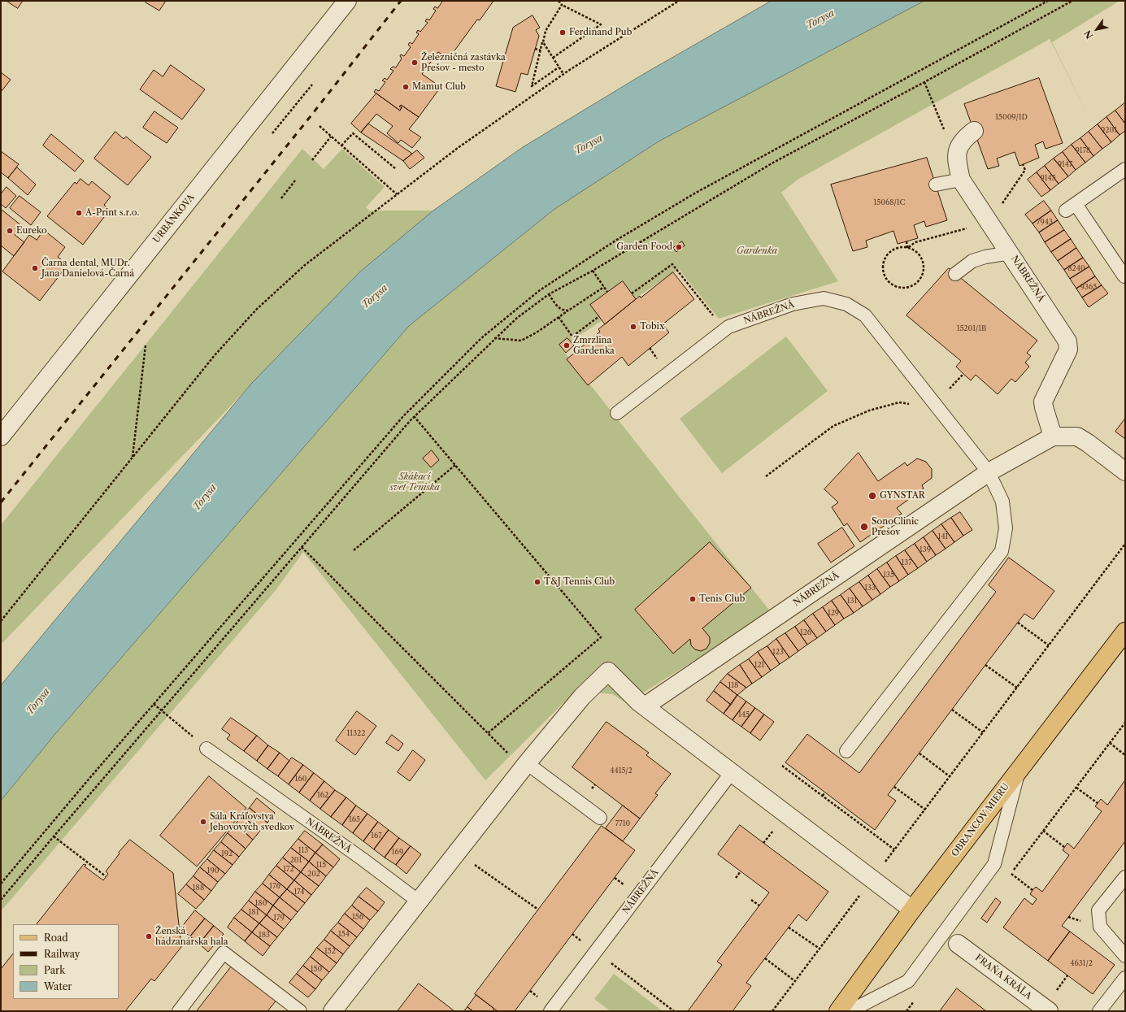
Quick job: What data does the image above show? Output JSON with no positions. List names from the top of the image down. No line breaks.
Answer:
{"streets":{"main road":["OBRANCOV MIERU"],"street":["URBÁNKOVA","NÁBREŽNÁ","FRAŇA KRÁĽA"]},"water":["Torysa"],"parks":["Gardenka","Skákací svet Teniska"],"places":["Ferdinand Pub","Železničná zastávka Prešov - mesto","Mamut Club","A-Print s.r.o.","Eureko","Garden Food","Čarna dental, MUDr. Jana Danielová-Čarná","Tobix","Zmrzlina Gardenka","GYNSTAR","SonoClinic Prešov","T&J Tennis Club","Tenis Club","Sála Kráľovstva Jehovových svedkov","Ženská hádzanárska hala"],"house_numbers":["15009/1D","9201","9178","9147","9145","15068/1C","7943","8240","9365","15201/1B","141","139","137","135","133","131","129","126","123","121","118","145","11322","4415/2","160","162","165","7710","167","113","169","192","201","115","172","190","202","176","188","174","180","181","156","179","154","183","152","4631/2","150"],"legend":["Road","Railway","Park","Water"],"north":"bottom left"}
